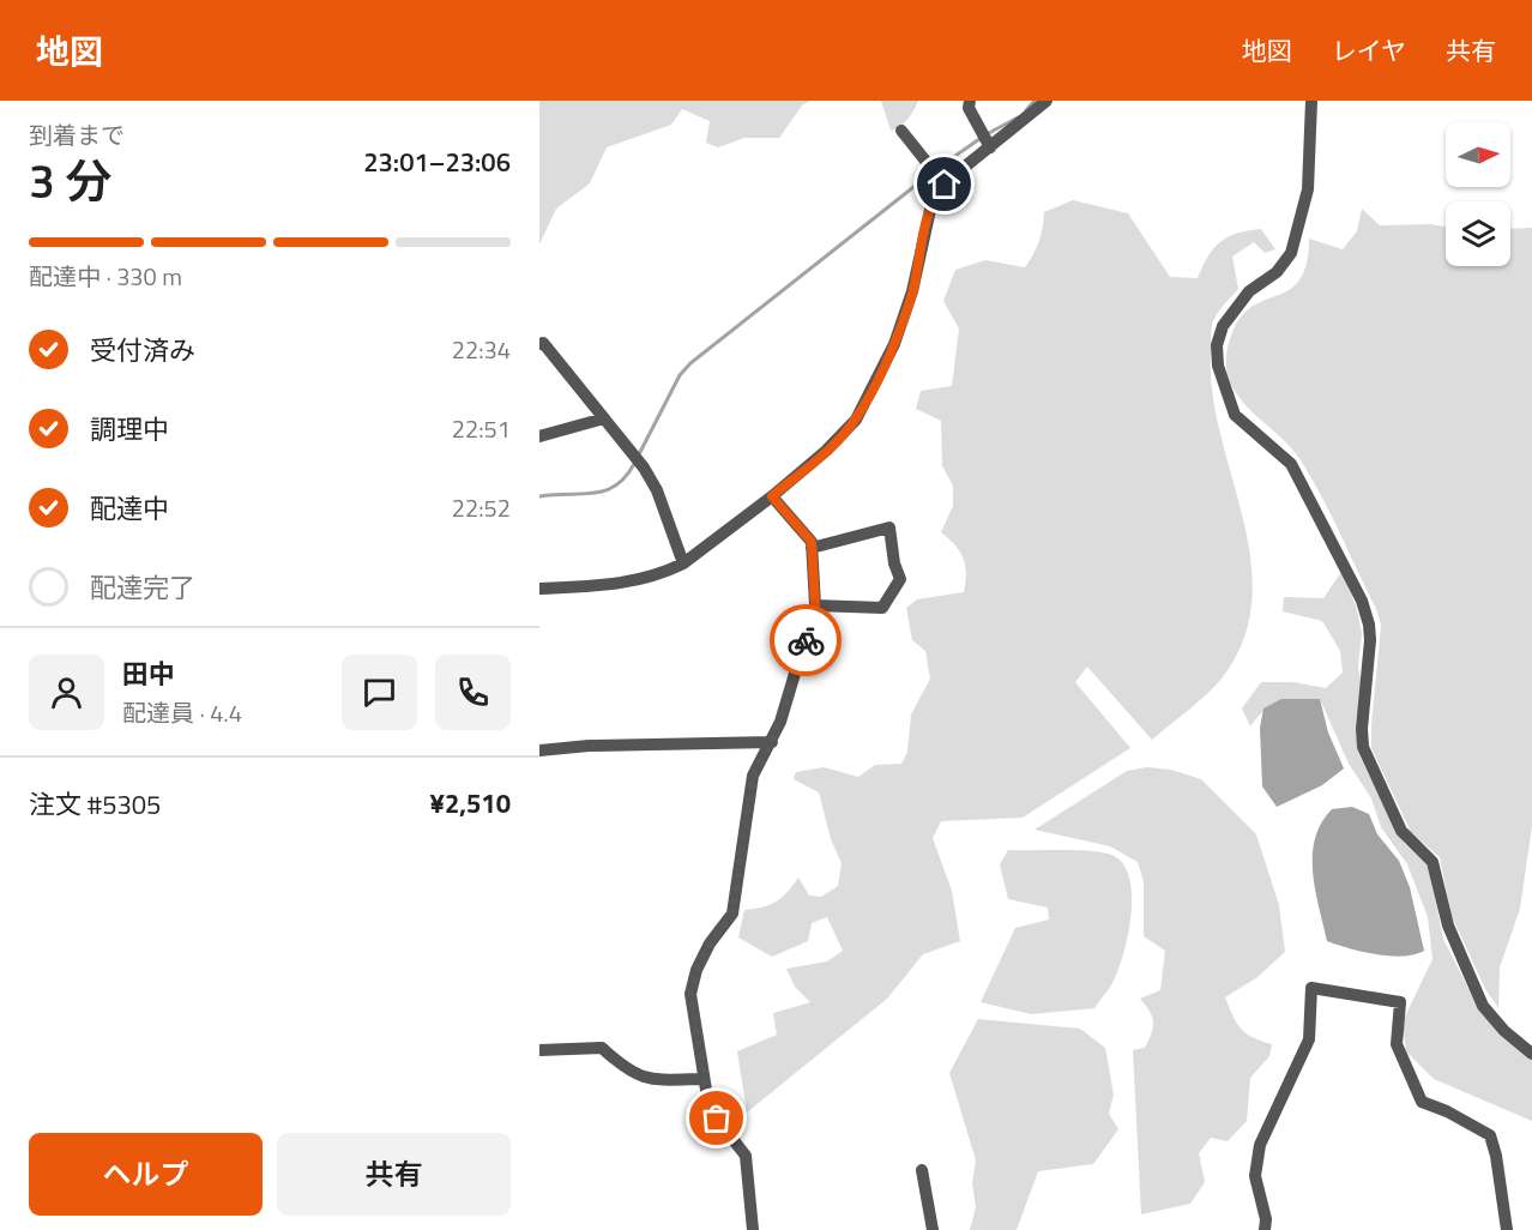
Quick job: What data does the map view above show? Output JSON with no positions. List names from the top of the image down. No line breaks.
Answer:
{"north":"right","page":{"header":"地図","nav":["地図","レイヤ","共有"],"heading":["3 分","到着まで","23:01–23:06"],"panel":["田中","配達員 · 4.4","注文 #5305","¥2,510"],"bar":"配達中 · 330 m","list":[["受付済み","22:34"],["調理中","22:51"],["配達中","22:52"],"配達完了"],"buttons":["ヘルプ","共有"]}}
